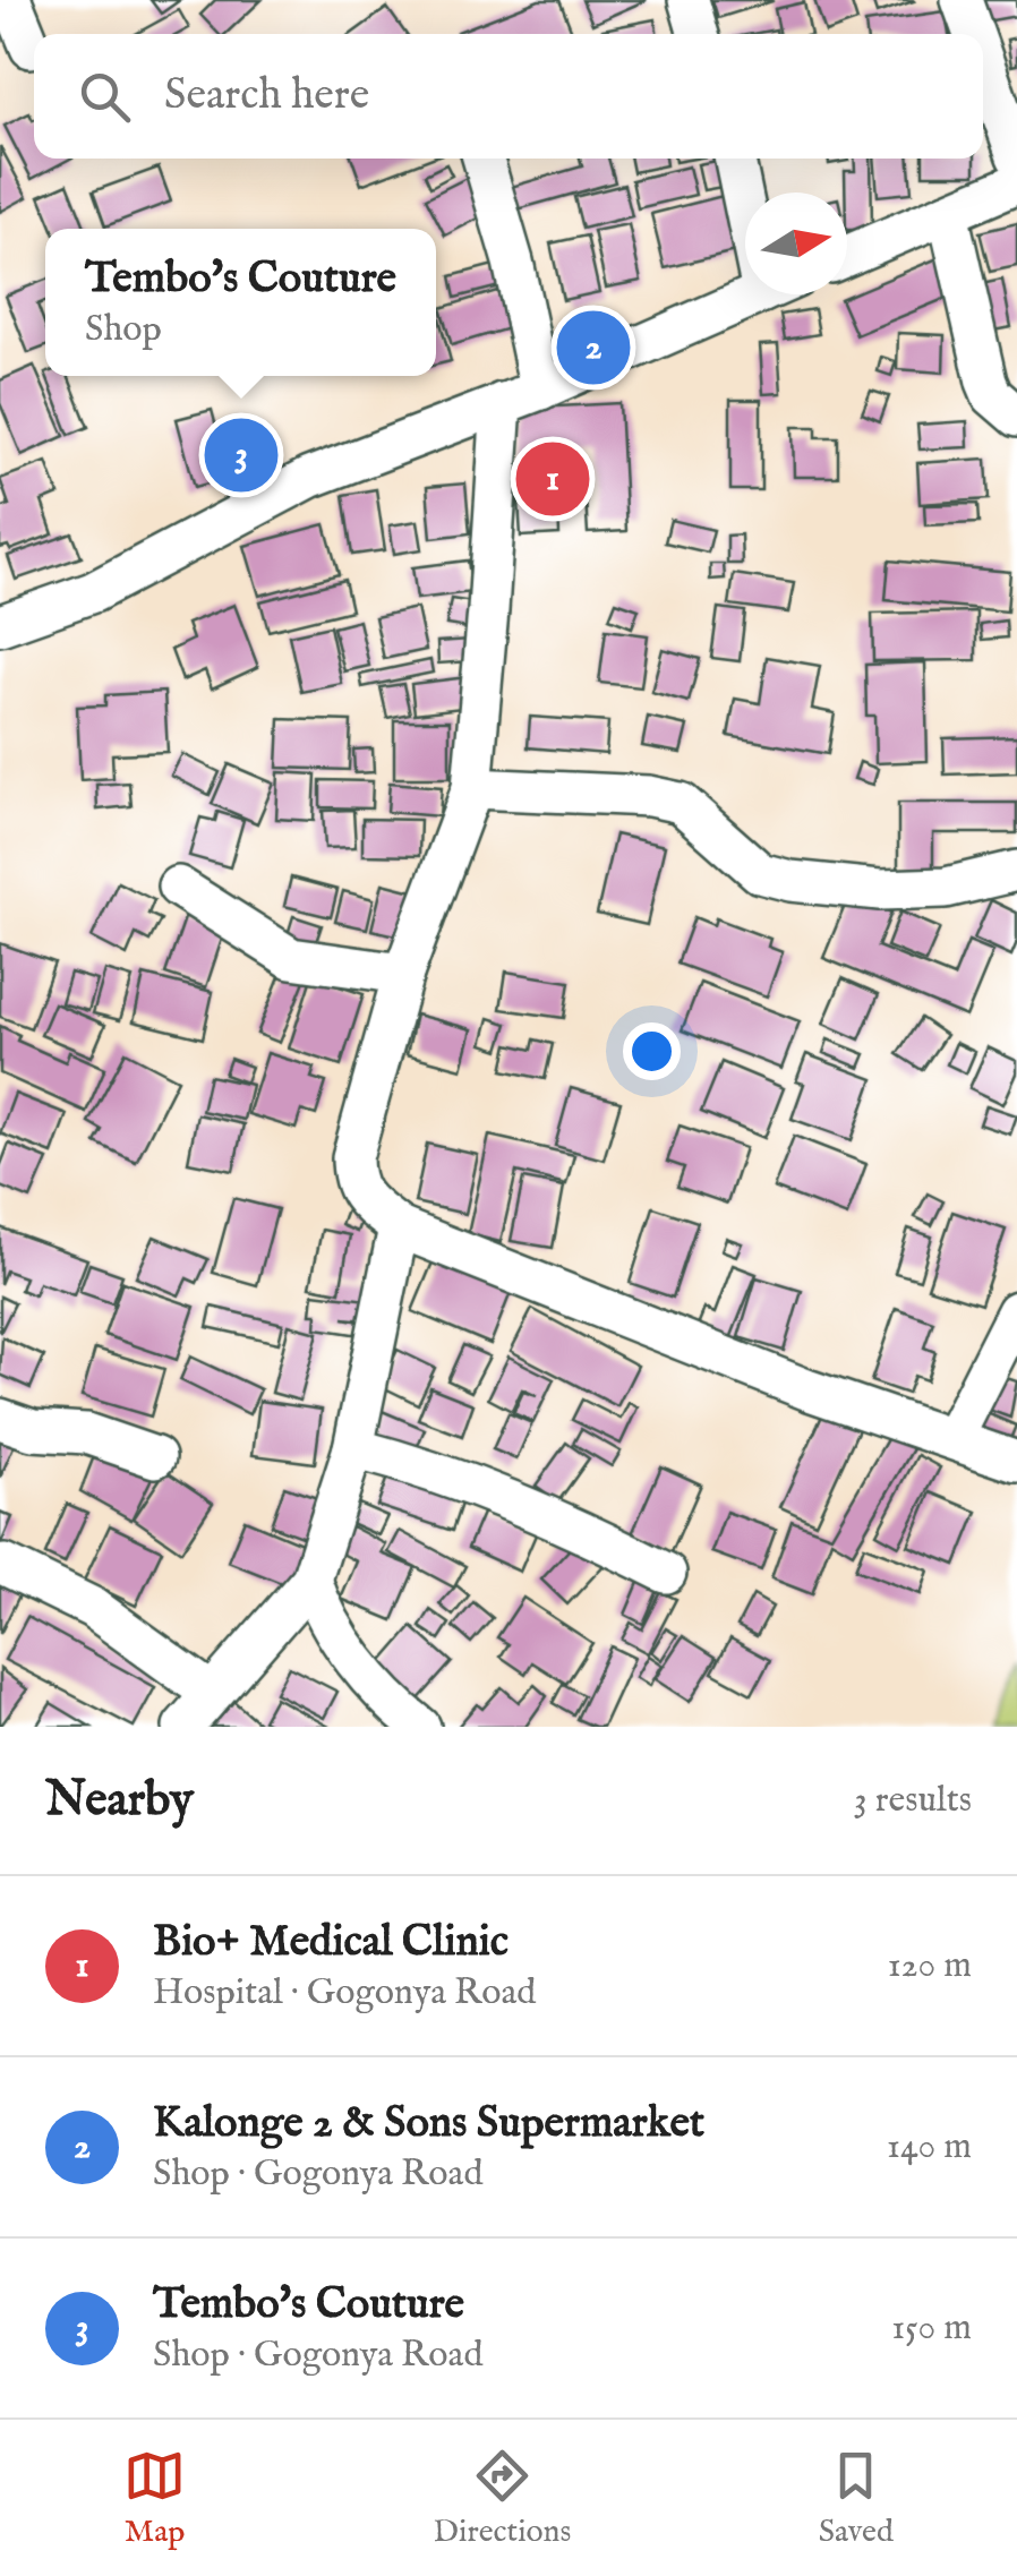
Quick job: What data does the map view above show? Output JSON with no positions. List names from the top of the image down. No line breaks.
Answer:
{"north":"right","page":{"search":"Search here","popup":["Tembo's Couture","Shop"],"pins":["2","3","1"],"heading":["Nearby","3 results"],"list":[{"mark":"1","name":"Bio+ Medical Clinic","note":"Hospital · Gogonya Road","value":"120 m"},{"mark":"2","name":"Kalonge 2 & Sons Supermarket","note":"Shop · Gogonya Road","value":"140 m"},{"mark":"3","name":"Tembo's Couture","note":"Shop · Gogonya Road","value":"150 m"}],"nav":["Map","Directions","Saved"]}}
